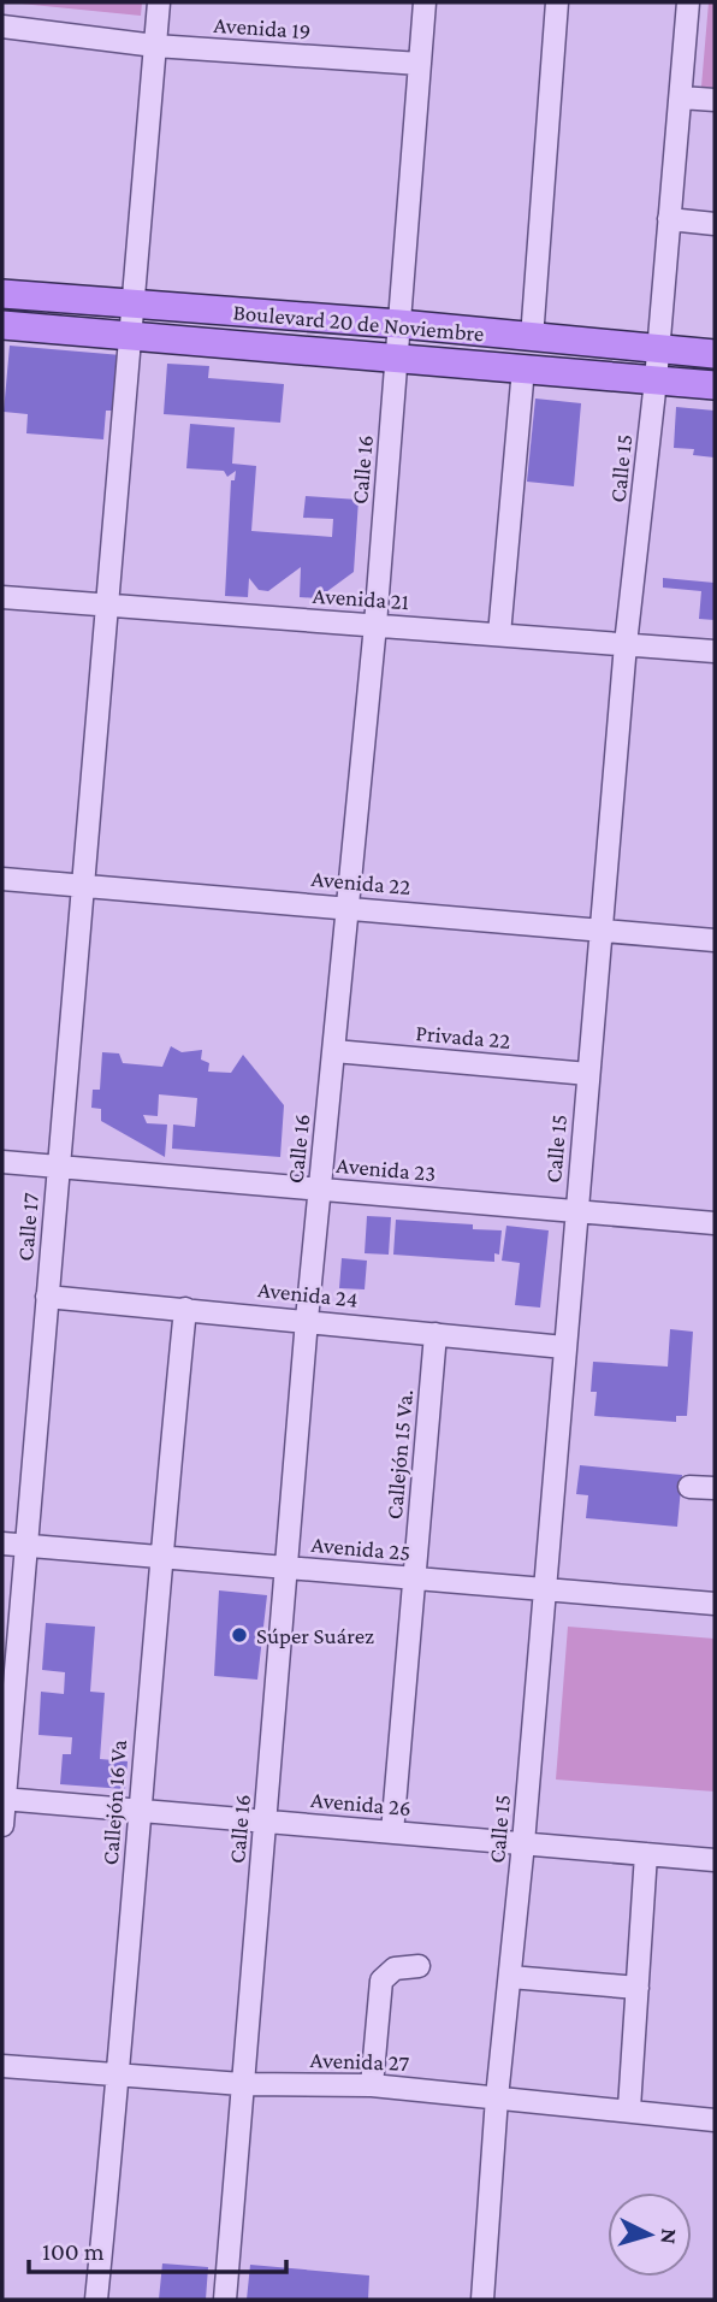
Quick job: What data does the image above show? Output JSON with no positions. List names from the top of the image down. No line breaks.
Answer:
{"streets":{"main road":["Boulevard 20 de Noviembre"],"street":["Avenida 19","Calle 15","Calle 16","Avenida 21","Avenida 22","Privada 22","Avenida 23","Calle 17","Avenida 24","Callejón 15 Va.","Avenida 25","Callejón 16 Va","Avenida 26","Avenida 27"]},"crossings":[["Avenida 19","Calle 16"],["Avenida 19","Calle 17"],["Boulevard 20 de Noviembre","Calle 15"],["Boulevard 20 de Noviembre","Calle 16"],["Boulevard 20 de Noviembre","Calle 17"],["Calle 15","Avenida 21"],["Calle 15","Avenida 22"],["Calle 15","Privada 22"],["Calle 15","Avenida 23"],["Calle 15","Avenida 24"],["Calle 15","Avenida 25"],["Calle 15","Avenida 26"],["Calle 15","Avenida 27"],["Calle 16","Avenida 21"],["Calle 16","Avenida 22"],["Calle 16","Privada 22"],["Calle 16","Avenida 23"],["Calle 16","Avenida 24"],["Calle 16","Avenida 25"],["Calle 16","Avenida 26"],["Calle 16","Avenida 27"],["Avenida 21","Calle 17"],["Avenida 22","Calle 17"],["Avenida 23","Calle 17"],["Calle 17","Avenida 24"],["Calle 17","Avenida 25"],["Calle 17","Avenida 26"],["Avenida 24","Callejón 15 Va."],["Avenida 24","Callejón 16 Va"],["Callejón 15 Va.","Avenida 25"],["Callejón 15 Va.","Avenida 26"],["Avenida 25","Callejón 16 Va"],["Callejón 16 Va","Avenida 26"],["Callejón 16 Va","Avenida 27"]],"places":["Súper Suárez"],"scale_bar":"100 m","north":"right"}
